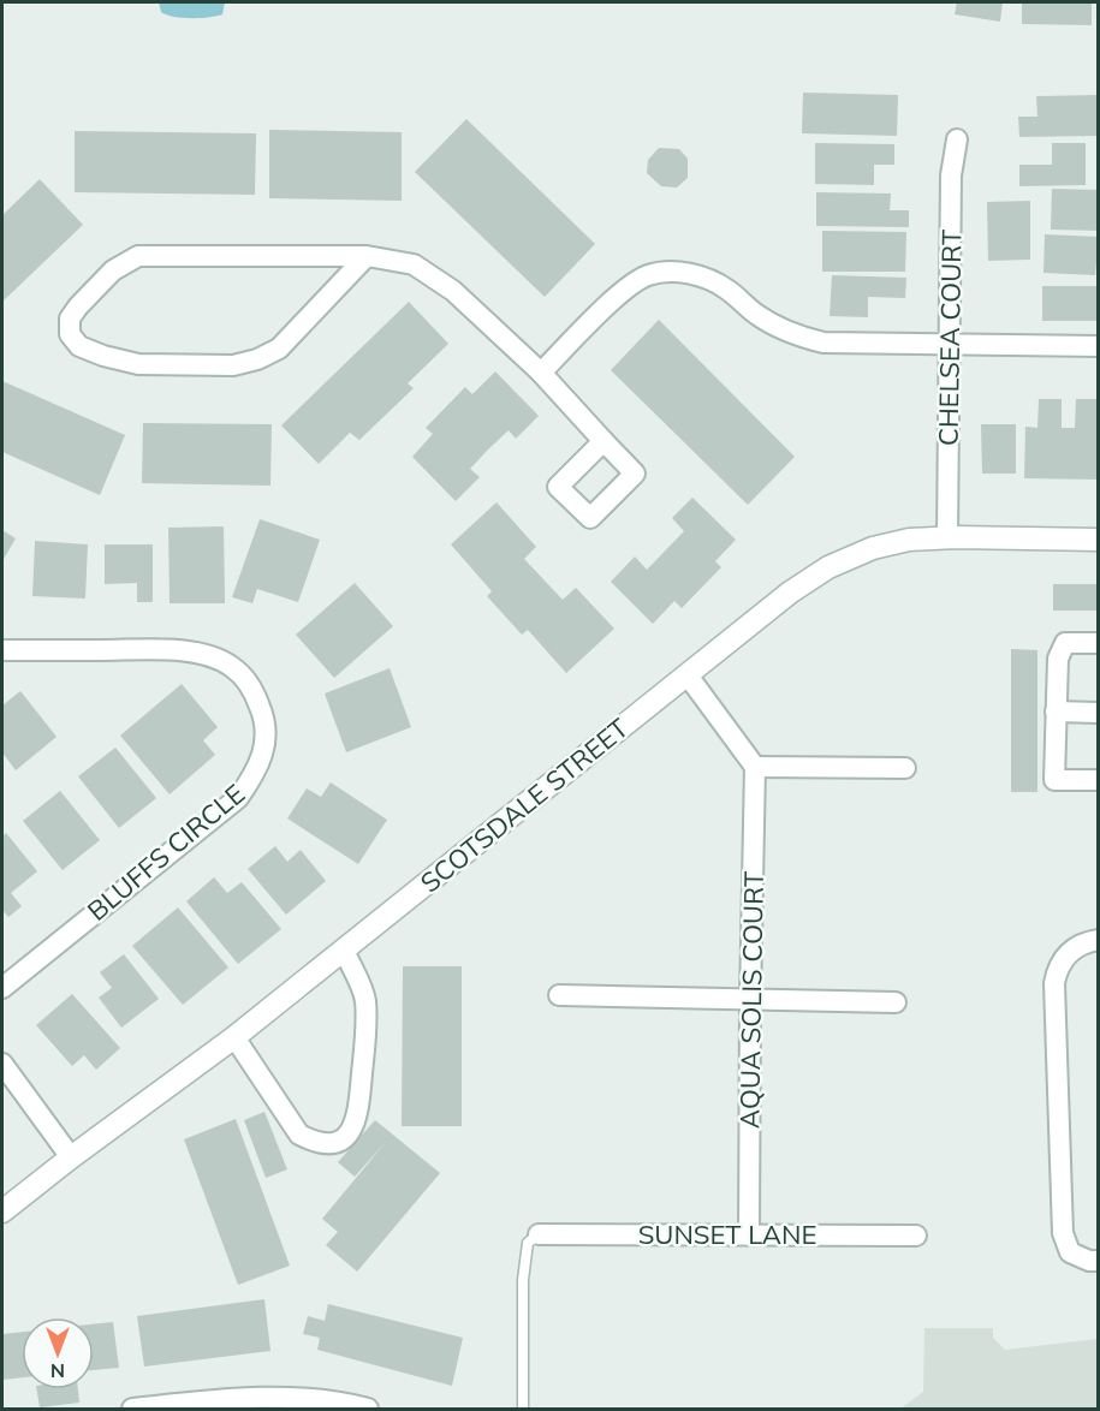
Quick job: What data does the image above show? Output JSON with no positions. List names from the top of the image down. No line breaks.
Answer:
{"streets":{"street":["CHELSEA COURT","SCOTSDALE STREET","BLUFFS CIRCLE","AQUA SOLIS COURT","SUNSET LANE"]},"crossings":[["CHELSEA COURT","SCOTSDALE STREET"],["AQUA SOLIS COURT","SUNSET LANE"]],"north":"bottom"}
